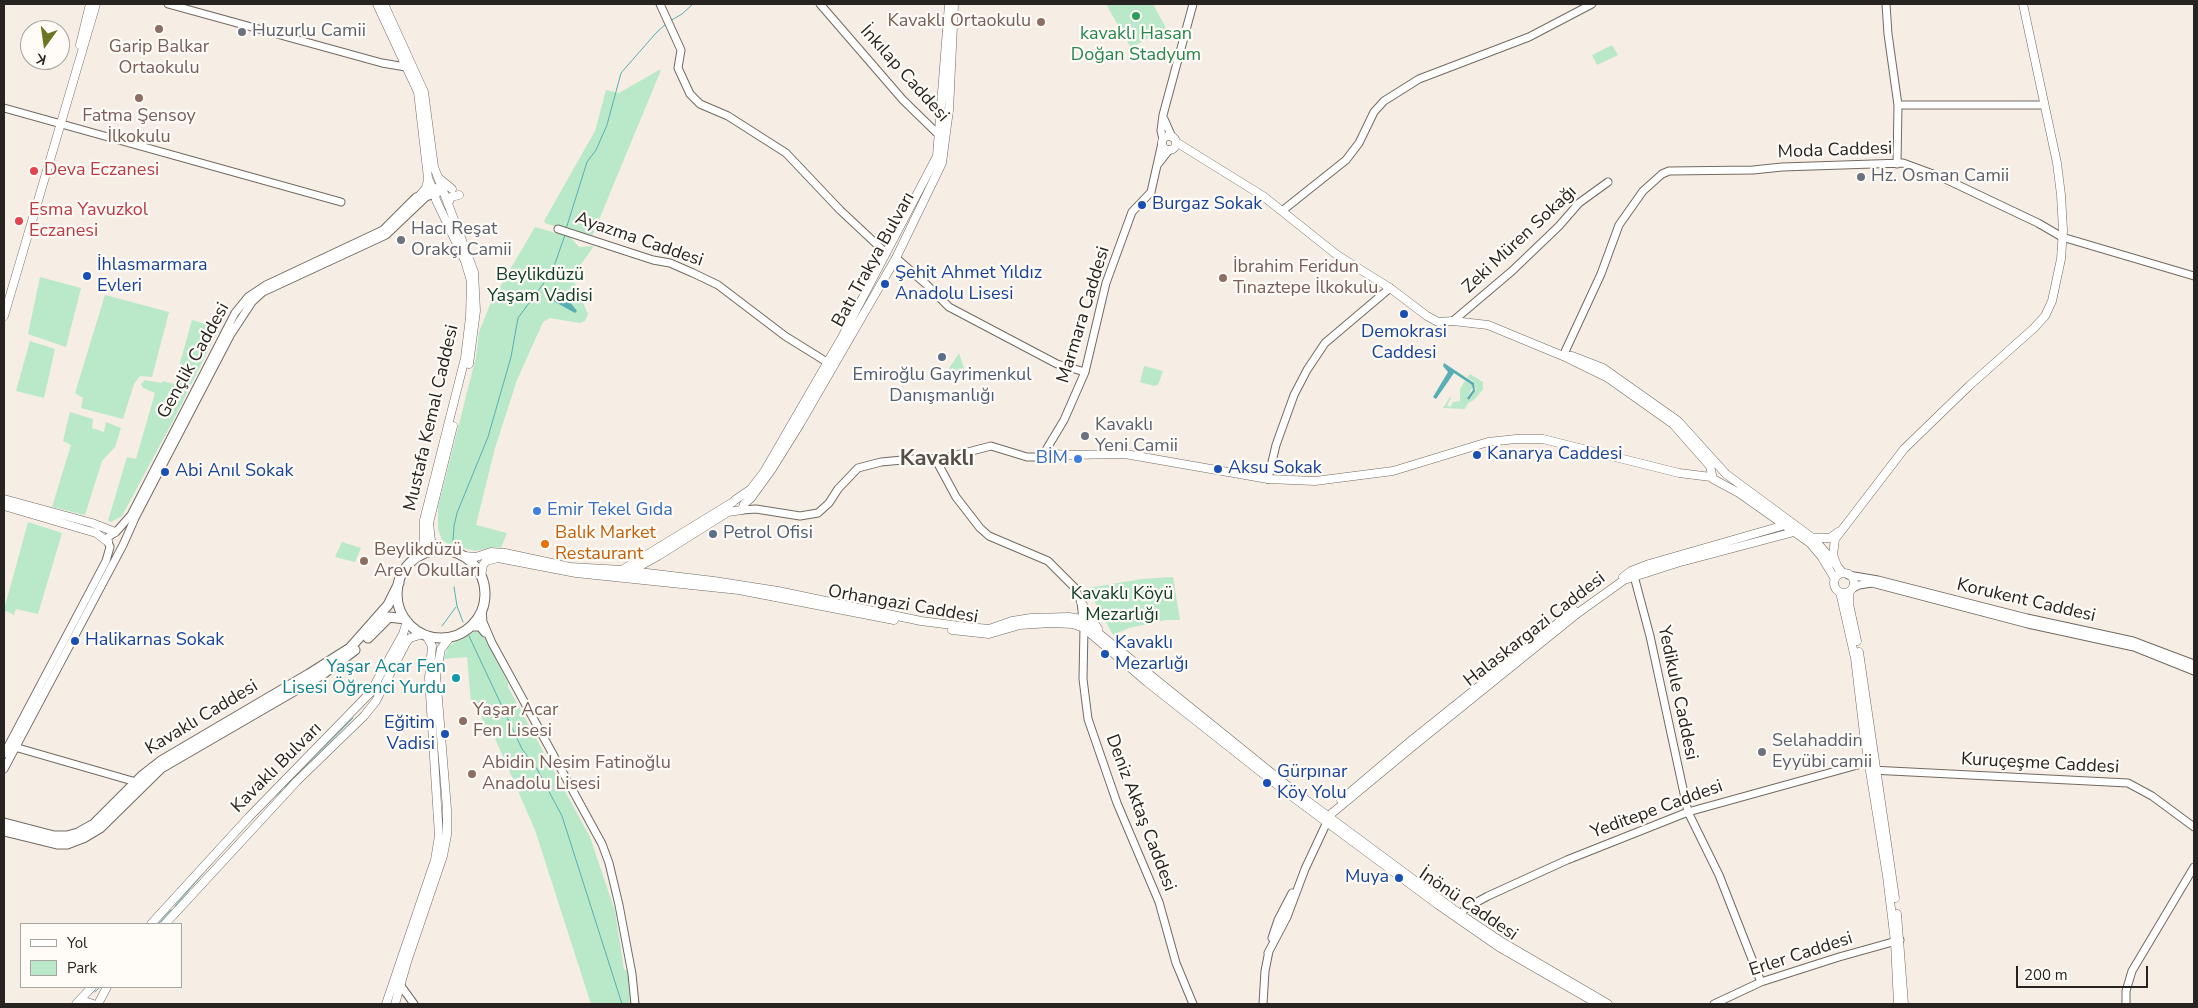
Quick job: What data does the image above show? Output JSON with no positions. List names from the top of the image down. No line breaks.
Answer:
{"streets":{"main road":["Batı Trakya Bulvarı","Mustafa Kemal Caddesi","Orhangazi Caddesi","Halaskargazi Caddesi","Kavaklı Caddesi","Kavaklı Bulvarı","İnönü Caddesi"],"street":["İnkılap Caddesi","Moda Caddesi","Ayazma Caddesi","Zeki Müren Sokağı","Marmara Caddesi","Gençlik Caddesi","Korukent Caddesi","Yedikule Caddesi","Kuruçeşme Caddesi","Yeditepe Caddesi","Deniz Aktaş Caddesi","Erler Caddesi"]},"crossings":[["İnkılap Caddesi","Batı Trakya Bulvarı"],["Ayazma Caddesi","Batı Trakya Bulvarı"],["Batı Trakya Bulvarı","Orhangazi Caddesi"],["Gençlik Caddesi","Mustafa Kemal Caddesi"],["Mustafa Kemal Caddesi","Kavaklı Caddesi"],["Mustafa Kemal Caddesi","Kavaklı Bulvarı"],["Orhangazi Caddesi","Deniz Aktaş Caddesi"],["Orhangazi Caddesi","İnönü Caddesi"],["Halaskargazi Caddesi","Yedikule Caddesi"],["Yedikule Caddesi","Yeditepe Caddesi"],["Yedikule Caddesi","Erler Caddesi"],["Kavaklı Caddesi","Kavaklı Bulvarı"]],"districts":["Kavaklı"],"parks":["Beylikdüzü Yaşam Vadisi","Kavaklı Köyü Mezarlığı"],"places":["kavaklı Hasan Doğan Stadyum","Kavaklı Ortaokulu","Garip Balkar Ortaokulu","Huzurlu Camii","Fatma Şensoy İlkokulu","Deva Eczanesi","Hz. Osman Camii","Burgaz Sokak","Esma Yavuzkol Eczanesi","Hacı Reşat Orakçı Camii","İhlasmarmara Evleri","İbrahim Feridun Tınaztepe İlkokulu","Şehit Ahmet Yıldız Anadolu Lisesi","Demokrasi Caddesi","Emiroğlu Gayrimenkul Danışmanlığı","Kavaklı Yeni Camii","Kanarya Caddesi","BİM","Aksu Sokak","Abi Anıl Sokak","Emir Tekel Gıda","Petrol Ofisi","Balık Market Restaurant","Beylikdüzü Arev Okulları","Halikarnas Sokak","Kavaklı Mezarlığı","Yaşar Acar Fen Lisesi Öğrenci Yurdu","Yaşar Acar Fen Lisesi","Eğitim Vadisi","Selahaddin Eyyübi camii","Abidin Nesim Fatinoğlu Anadolu Lisesi","Gürpınar Köy Yolu","Muya"],"legend":["Yol","Park"],"scale_bar":"200 m","north":"bottom"}
